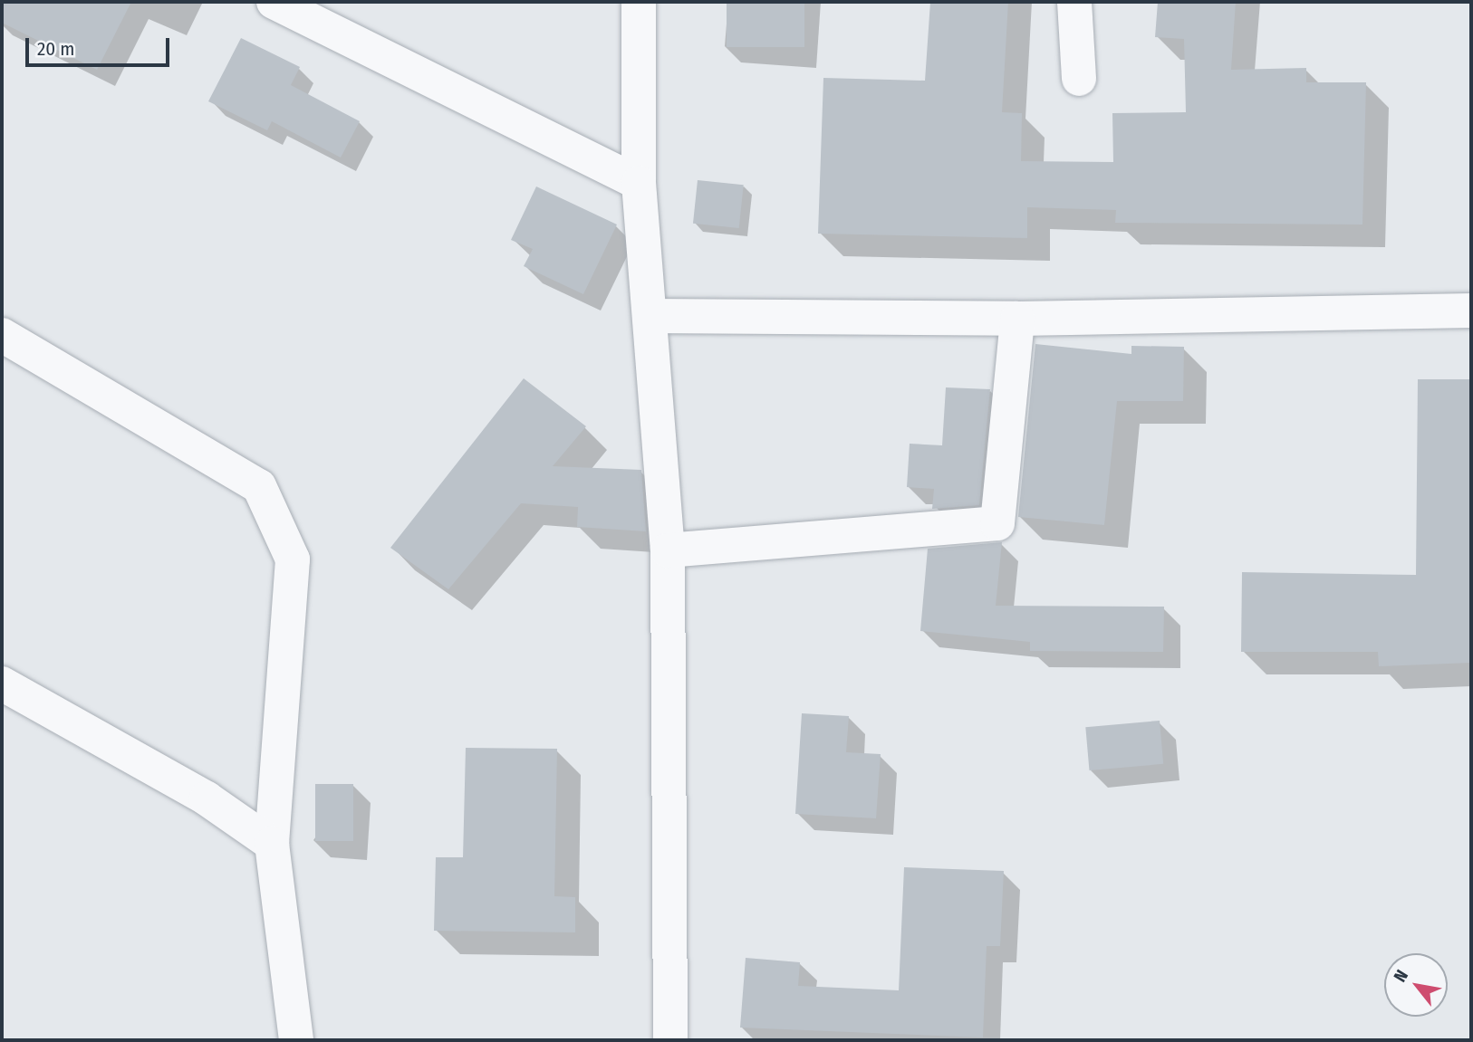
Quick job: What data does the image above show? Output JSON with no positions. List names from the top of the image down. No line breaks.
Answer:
{"scale_bar":"20 m","north":"top left"}
